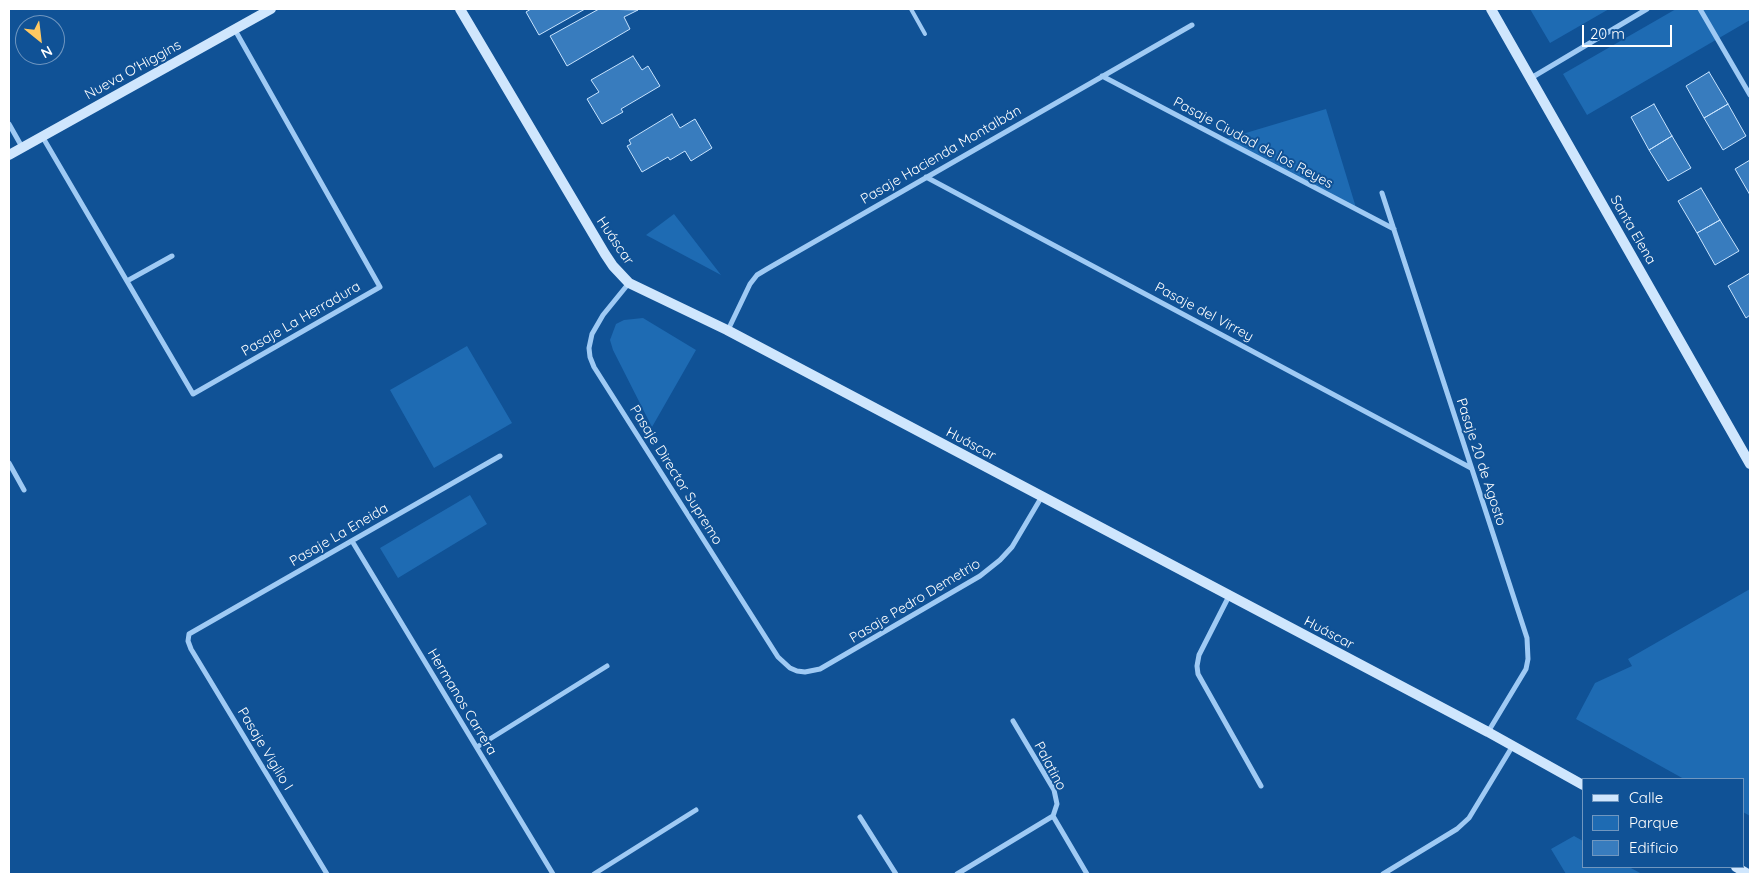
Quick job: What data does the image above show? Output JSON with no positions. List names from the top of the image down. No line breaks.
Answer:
{"streets":{"street":["Nueva O'Higgins","Pasaje Ciudad de los Reyes","Pasaje Hacienda Montalbán","Santa Elena","Huáscar","Pasaje del Virrey","Pasaje La Herradura","Pasaje 20 de Agosto","Pasaje Director Supremo","Pasaje La Eneida","Pasaje Pedro Demetrio","Hermanos Carrera","Pasaje Vigilio I","Palatino"]},"crossings":[["Nueva O'Higgins","Pasaje La Herradura"],["Pasaje Ciudad de los Reyes","Pasaje Hacienda Montalbán"],["Pasaje Ciudad de los Reyes","Pasaje 20 de Agosto"],["Pasaje Hacienda Montalbán","Huáscar"],["Pasaje Hacienda Montalbán","Pasaje del Virrey"],["Huáscar","Pasaje 20 de Agosto"],["Huáscar","Pasaje Director Supremo"],["Huáscar","Pasaje Pedro Demetrio"],["Pasaje del Virrey","Pasaje 20 de Agosto"],["Pasaje Director Supremo","Pasaje Pedro Demetrio"],["Pasaje La Eneida","Hermanos Carrera"],["Pasaje La Eneida","Pasaje Vigilio I"]],"legend":["Calle","Parque","Edificio"],"scale_bar":"20 m","north":"bottom right"}
